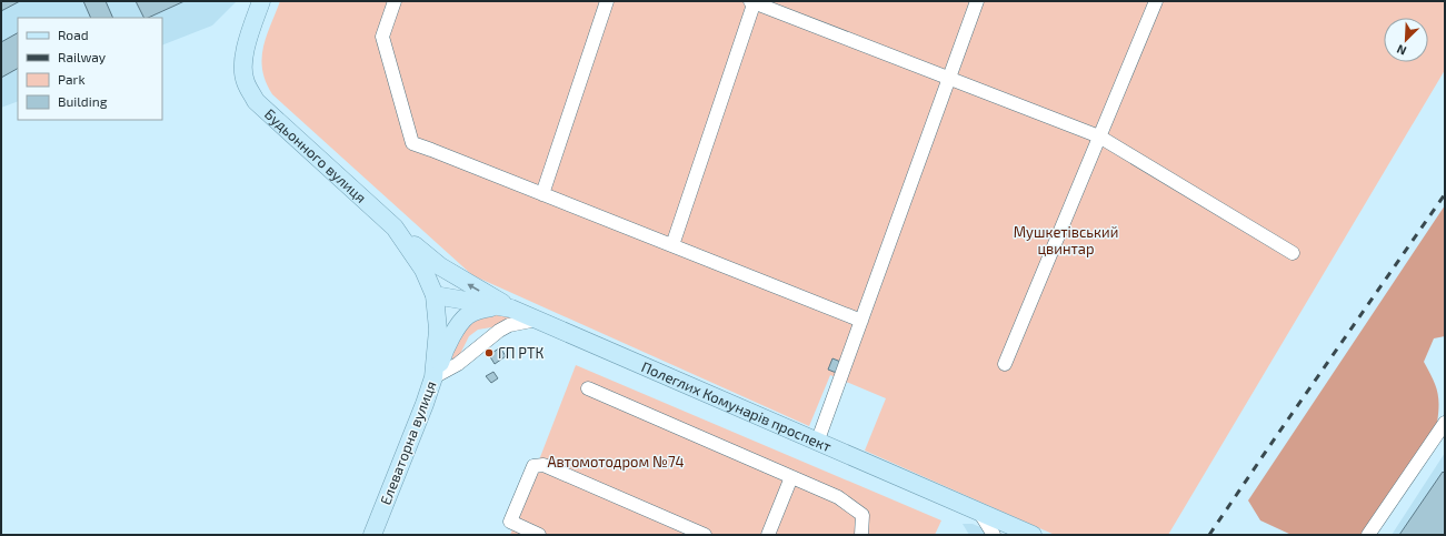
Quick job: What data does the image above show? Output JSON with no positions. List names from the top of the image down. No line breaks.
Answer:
{"streets":{"main road":["Будьонного вулиця","Полеглих Комунарів проспект","Елеваторна вулиця"]},"crossings":[["Будьонного вулиця","Полеглих Комунарів проспект"],["Будьонного вулиця","Елеваторна вулиця"],["Полеглих Комунарів проспект","Елеваторна вулиця"]],"parks":["Мушкетівський цвинтар","Автомотодром №74"],"places":["ГП РТК"],"legend":["Road","Railway","Park","Building"],"north":"bottom left"}
